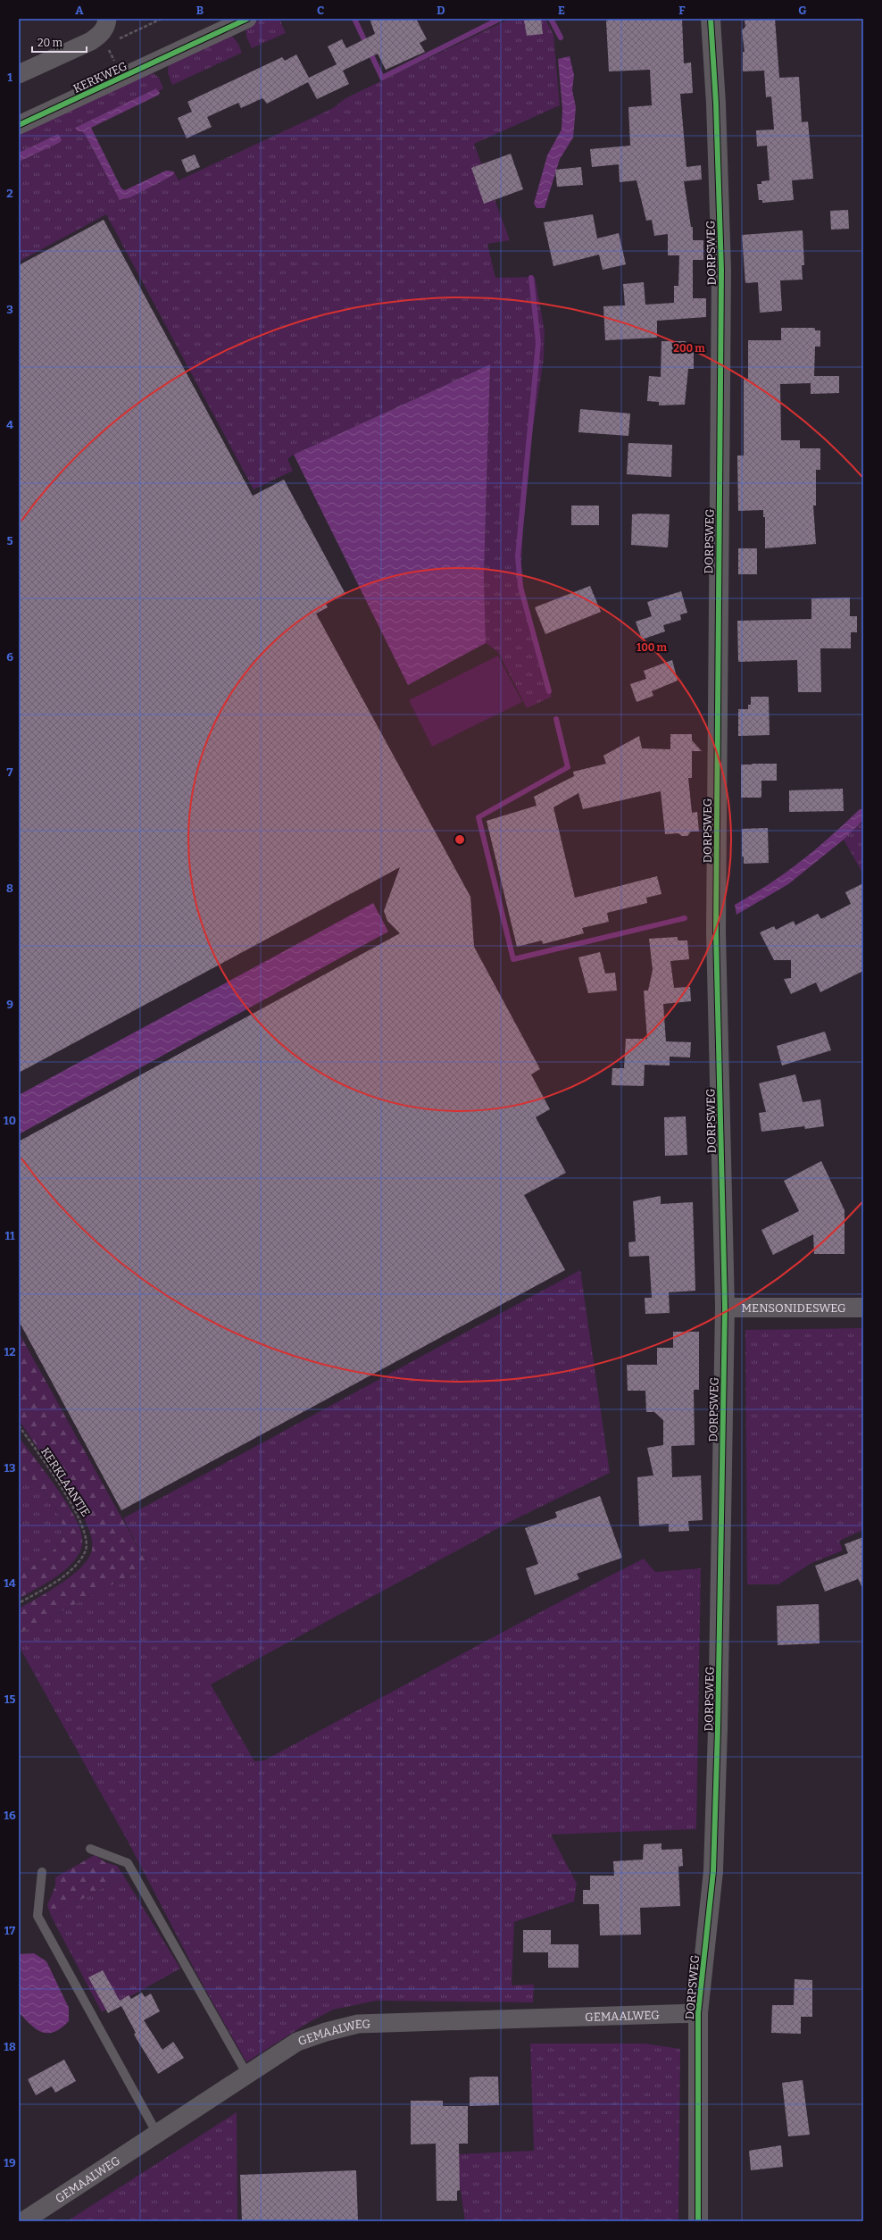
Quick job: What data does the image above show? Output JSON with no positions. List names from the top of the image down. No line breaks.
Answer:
{"streets":{"street":["KERKWEG","DORPSWEG","MENSONIDESWEG","GEMAALWEG"],"path":["KERKLAANTJE"]},"crossings":[["DORPSWEG","MENSONIDESWEG"],["DORPSWEG","GEMAALWEG"]],"scale_bar":"20 m","grid":{"columns":["A","B","C","D","E","F","G"],"rows":["1","2","3","4","5","6","7","8","9","10","11","12","13","14","15","16","17","18","19"]},"rings":["200 m","100 m"]}
